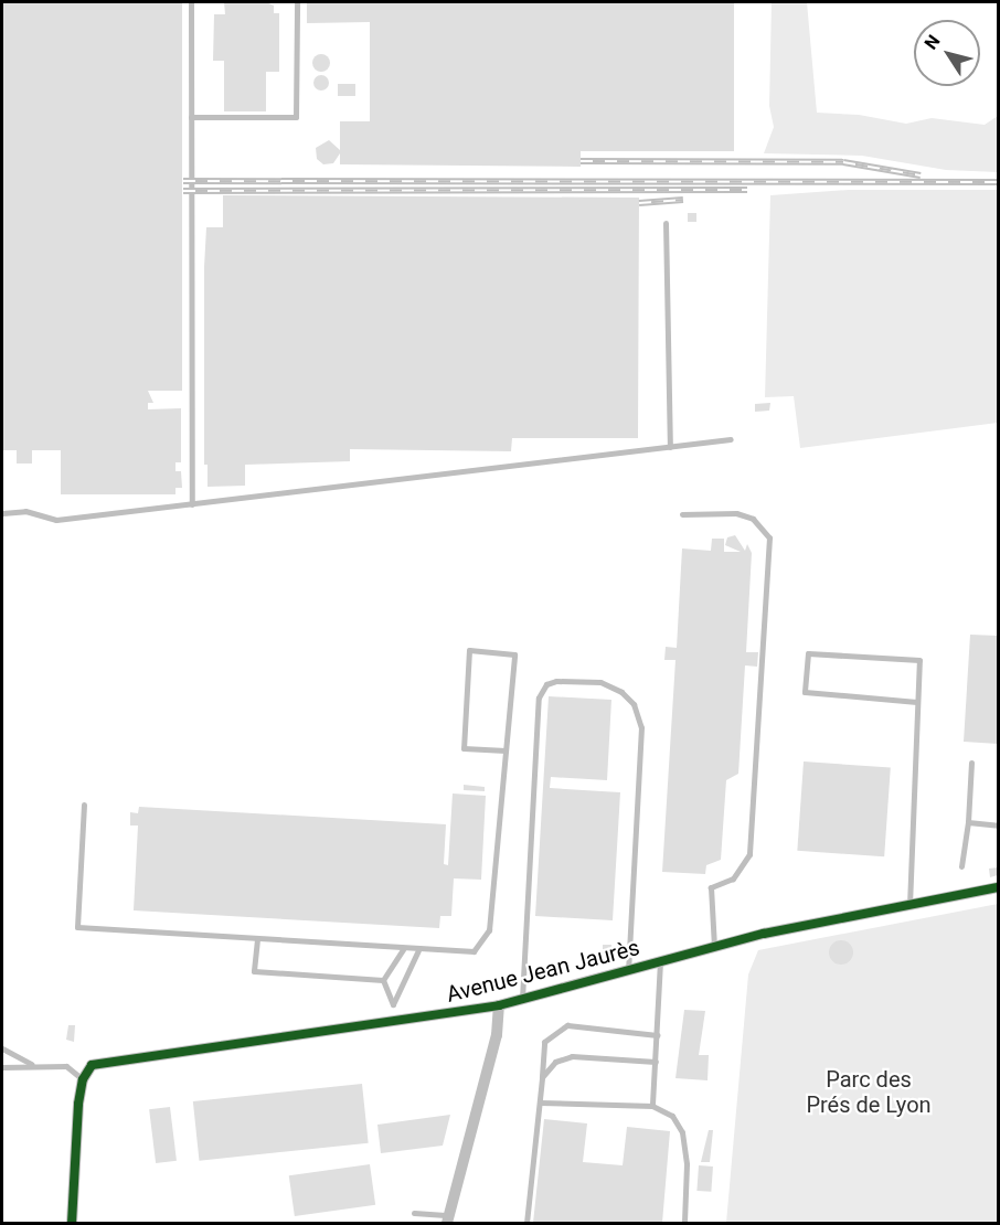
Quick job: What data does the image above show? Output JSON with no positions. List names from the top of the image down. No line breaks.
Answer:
{"streets":{"street":["Avenue Jean Jaurès"]},"parks":["Parc des Prés de Lyon"],"north":"top left"}
